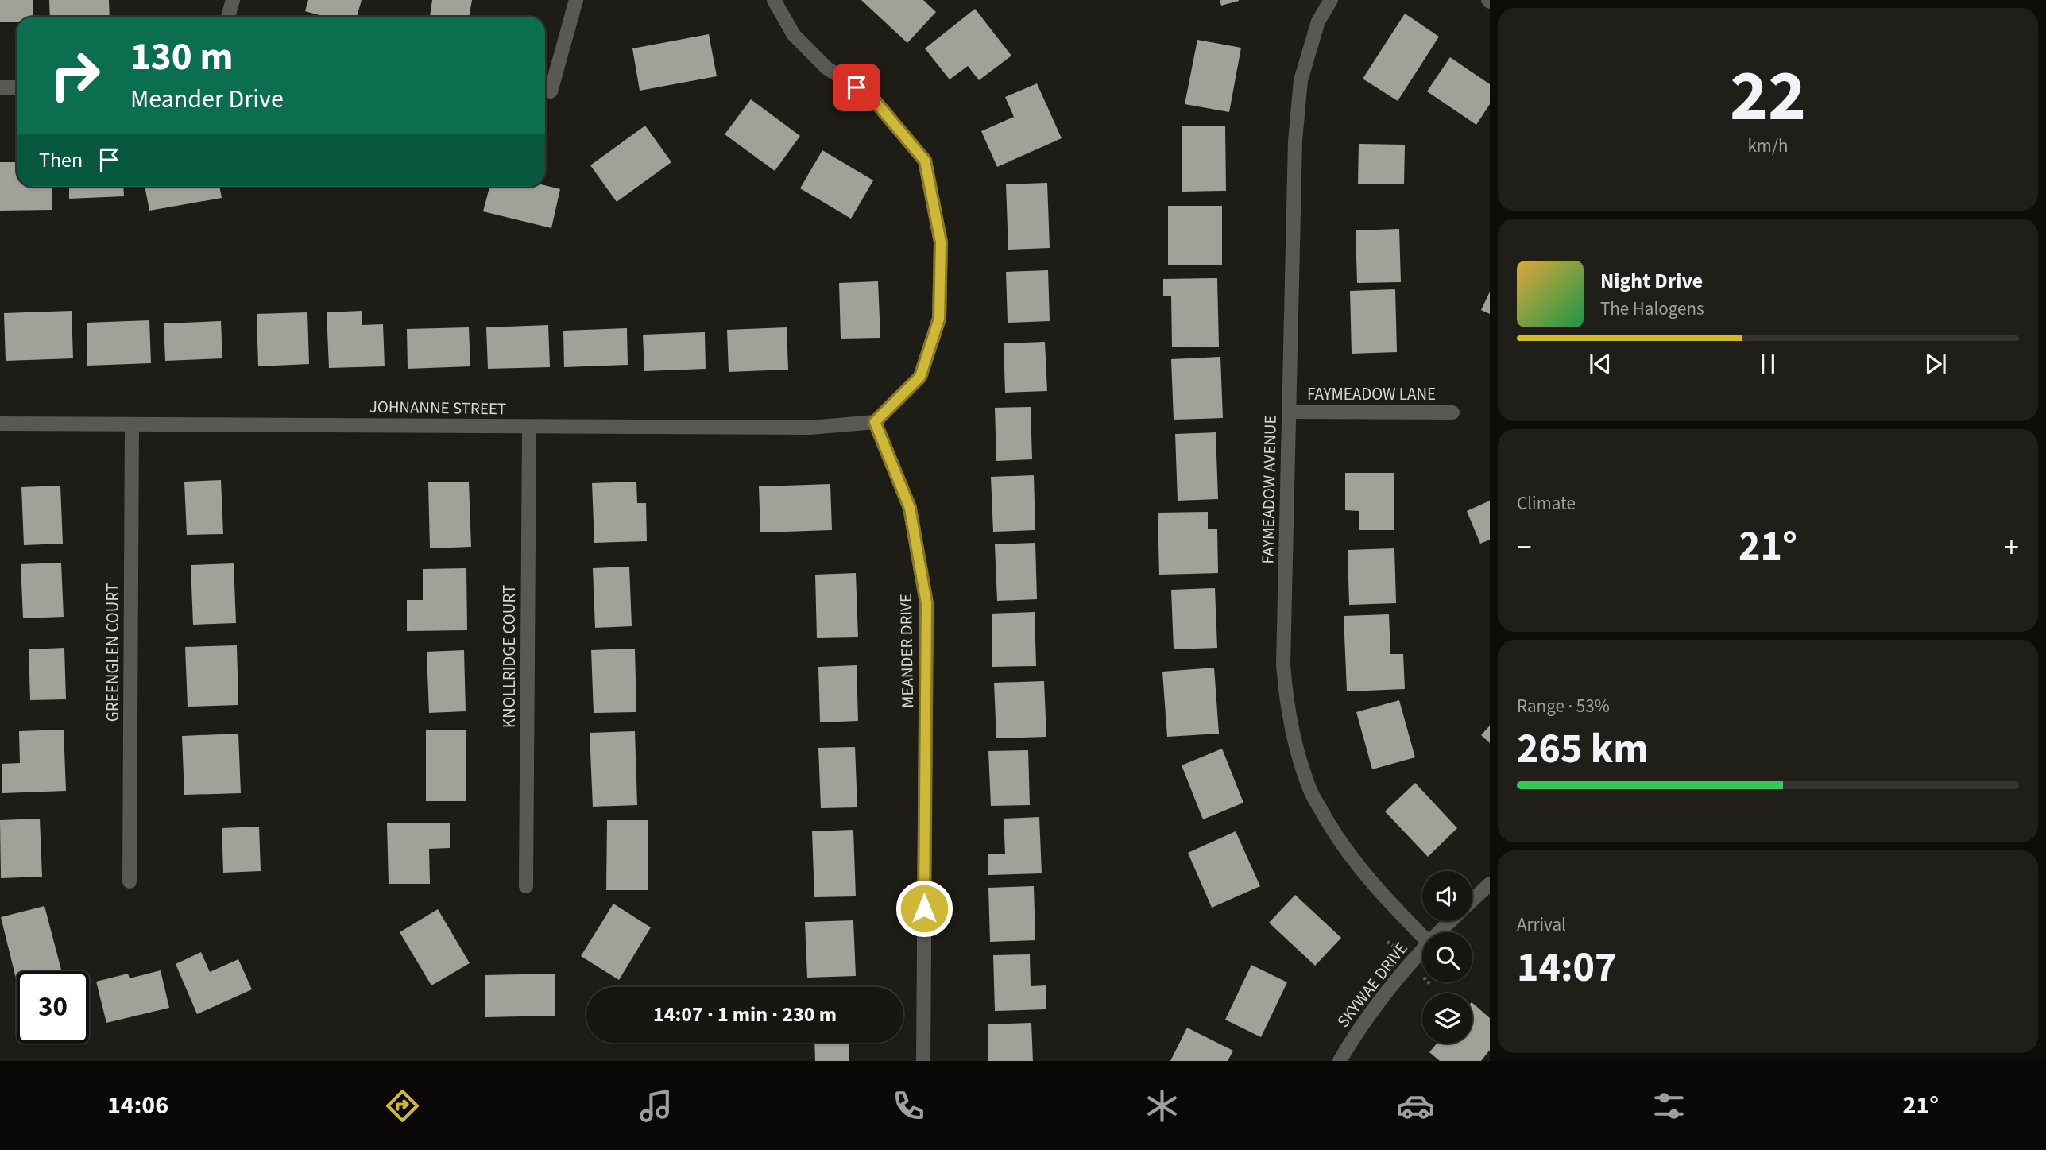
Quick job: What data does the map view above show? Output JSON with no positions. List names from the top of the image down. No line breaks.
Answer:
{"streets":{"street":["FAYMEADOW LANE","JOHNANNE STREET","FAYMEADOW AVENUE","MEANDER DRIVE","GREENGLEN COURT","KNOLLRIDGE COURT","SKYWAE DRIVE"]},"crossings":[["FAYMEADOW LANE","FAYMEADOW AVENUE"],["JOHNANNE STREET","MEANDER DRIVE"],["JOHNANNE STREET","GREENGLEN COURT"],["JOHNANNE STREET","KNOLLRIDGE COURT"]],"page":{"tile":[["22","km/h"],"Climate",["Range · 53%","265 km"],["Arrival","14:07"]],"turn":["130 m","Meander Drive"],"then":"Then","song":["Night Drive","The Halogens"],"heat":["−","21°","+"],"limit":"30","trip":"14:07 · 1 min · 230 m","tabs":["14:06","21°"]}}
